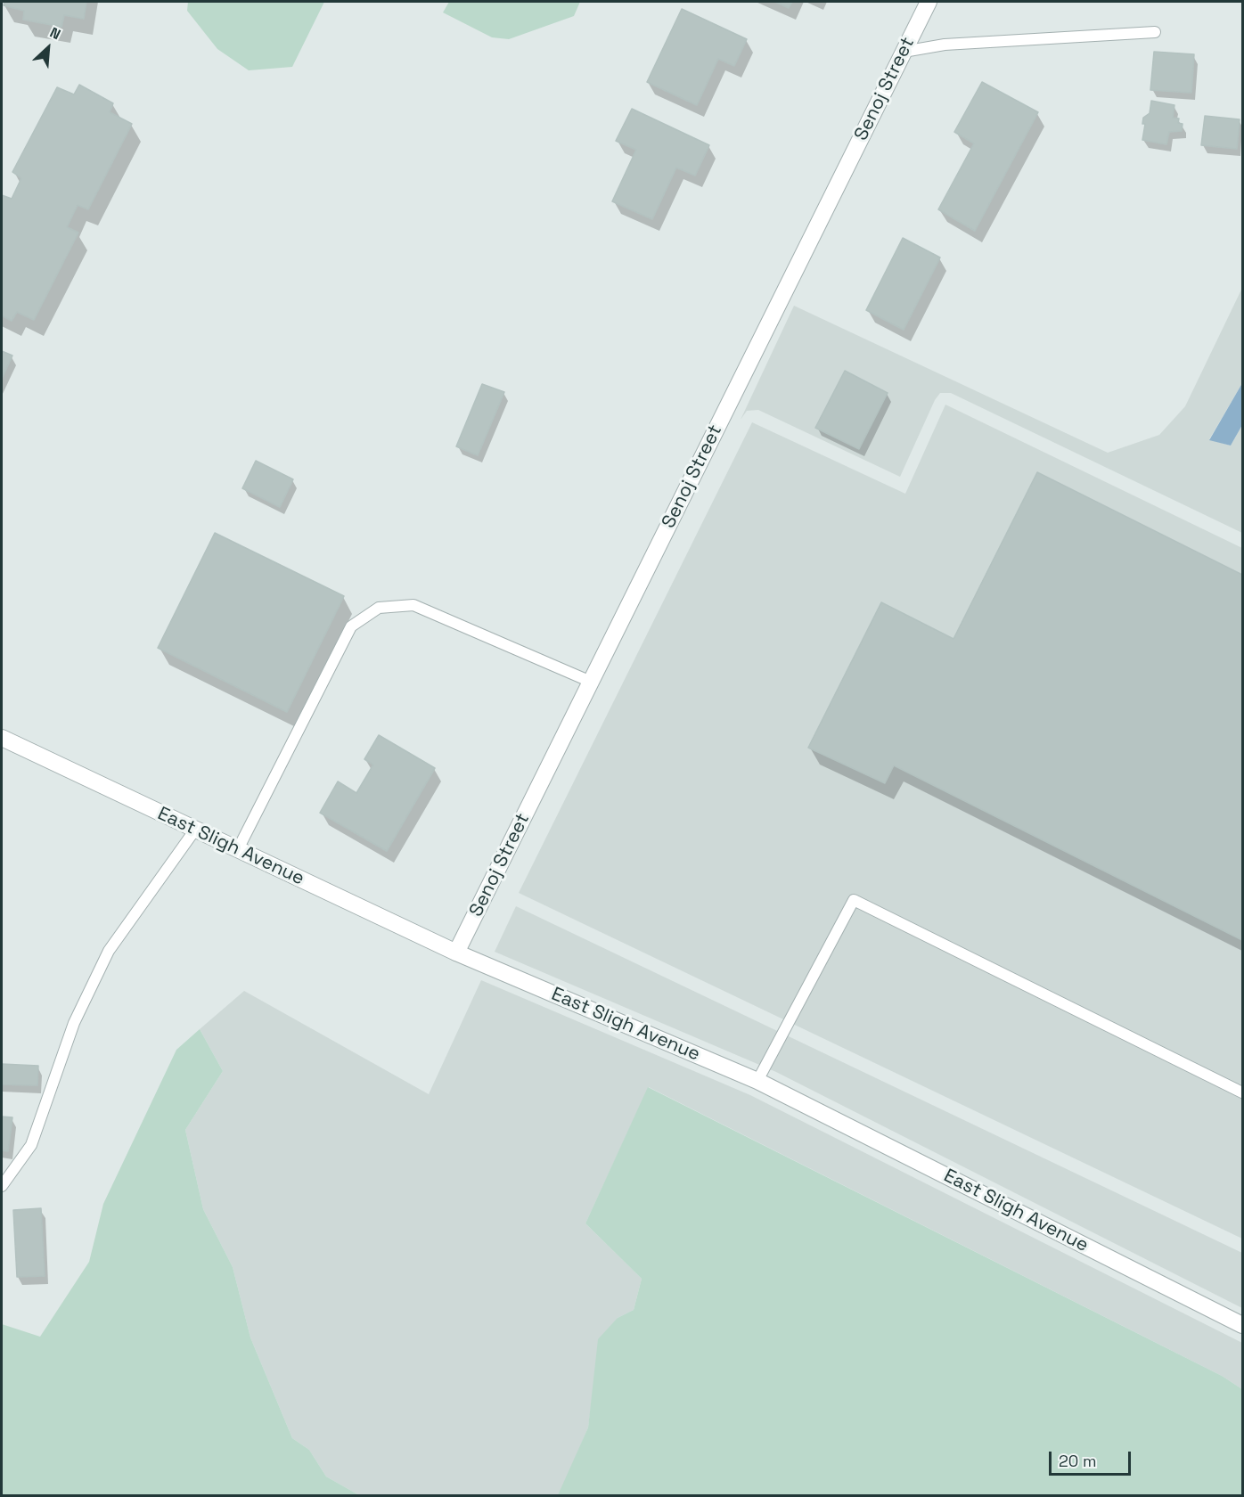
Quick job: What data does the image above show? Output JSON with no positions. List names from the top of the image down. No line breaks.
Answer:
{"streets":{"street":["Senoj Street","East Sligh Avenue"]},"crossings":[["Senoj Street","East Sligh Avenue"]],"scale_bar":"20 m","north":"top right"}
